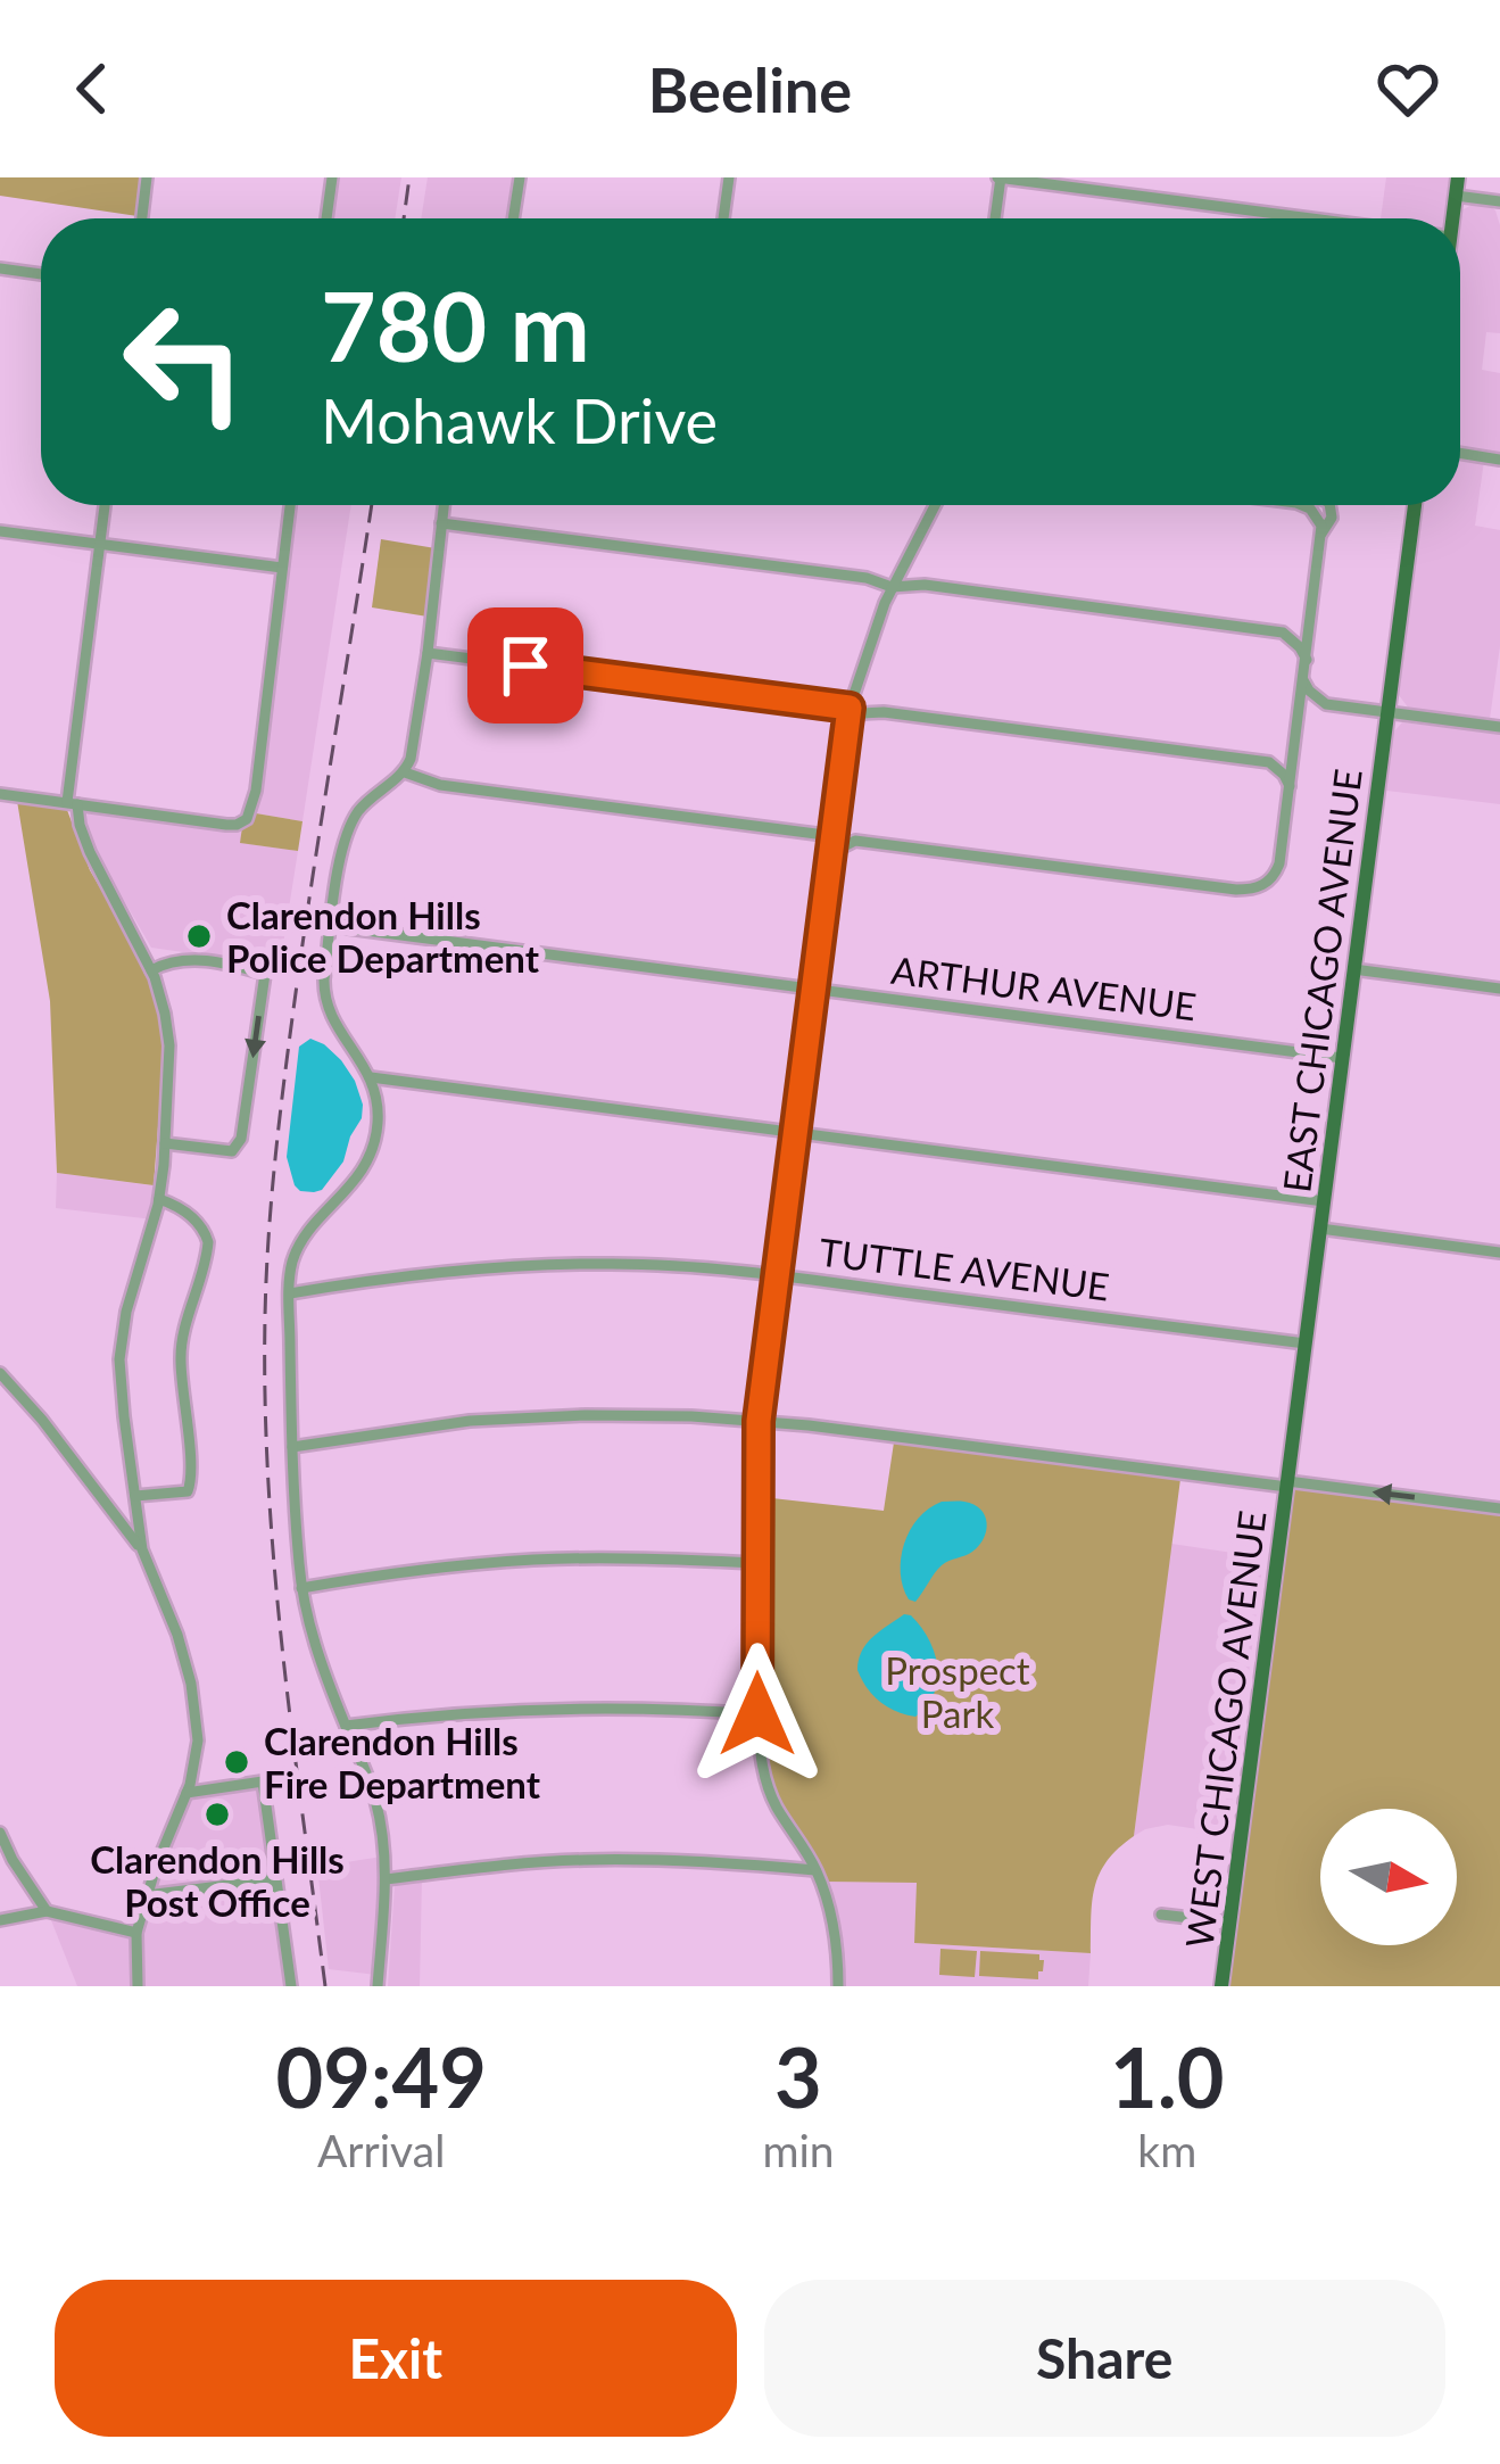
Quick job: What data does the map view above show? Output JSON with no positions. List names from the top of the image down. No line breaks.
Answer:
{"streets":{"main road":["EAST CHICAGO AVENUE","WEST CHICAGO AVENUE"],"street":["ARTHUR AVENUE","TUTTLE AVENUE"]},"crossings":[["EAST CHICAGO AVENUE","ARTHUR AVENUE"],["EAST CHICAGO AVENUE","TUTTLE AVENUE"],["EAST CHICAGO AVENUE","WEST CHICAGO AVENUE"]],"parks":["Prospect Park"],"places":["Clarendon Hills Police Department","Clarendon Hills Fire Department","Clarendon Hills Post Office"],"north":"right","page":{"header":"Beeline","turn":["780 m","Mohawk Drive"],"eta":["09:49","Arrival","3","min","1.0","km"],"buttons":["Exit","Share"]}}
